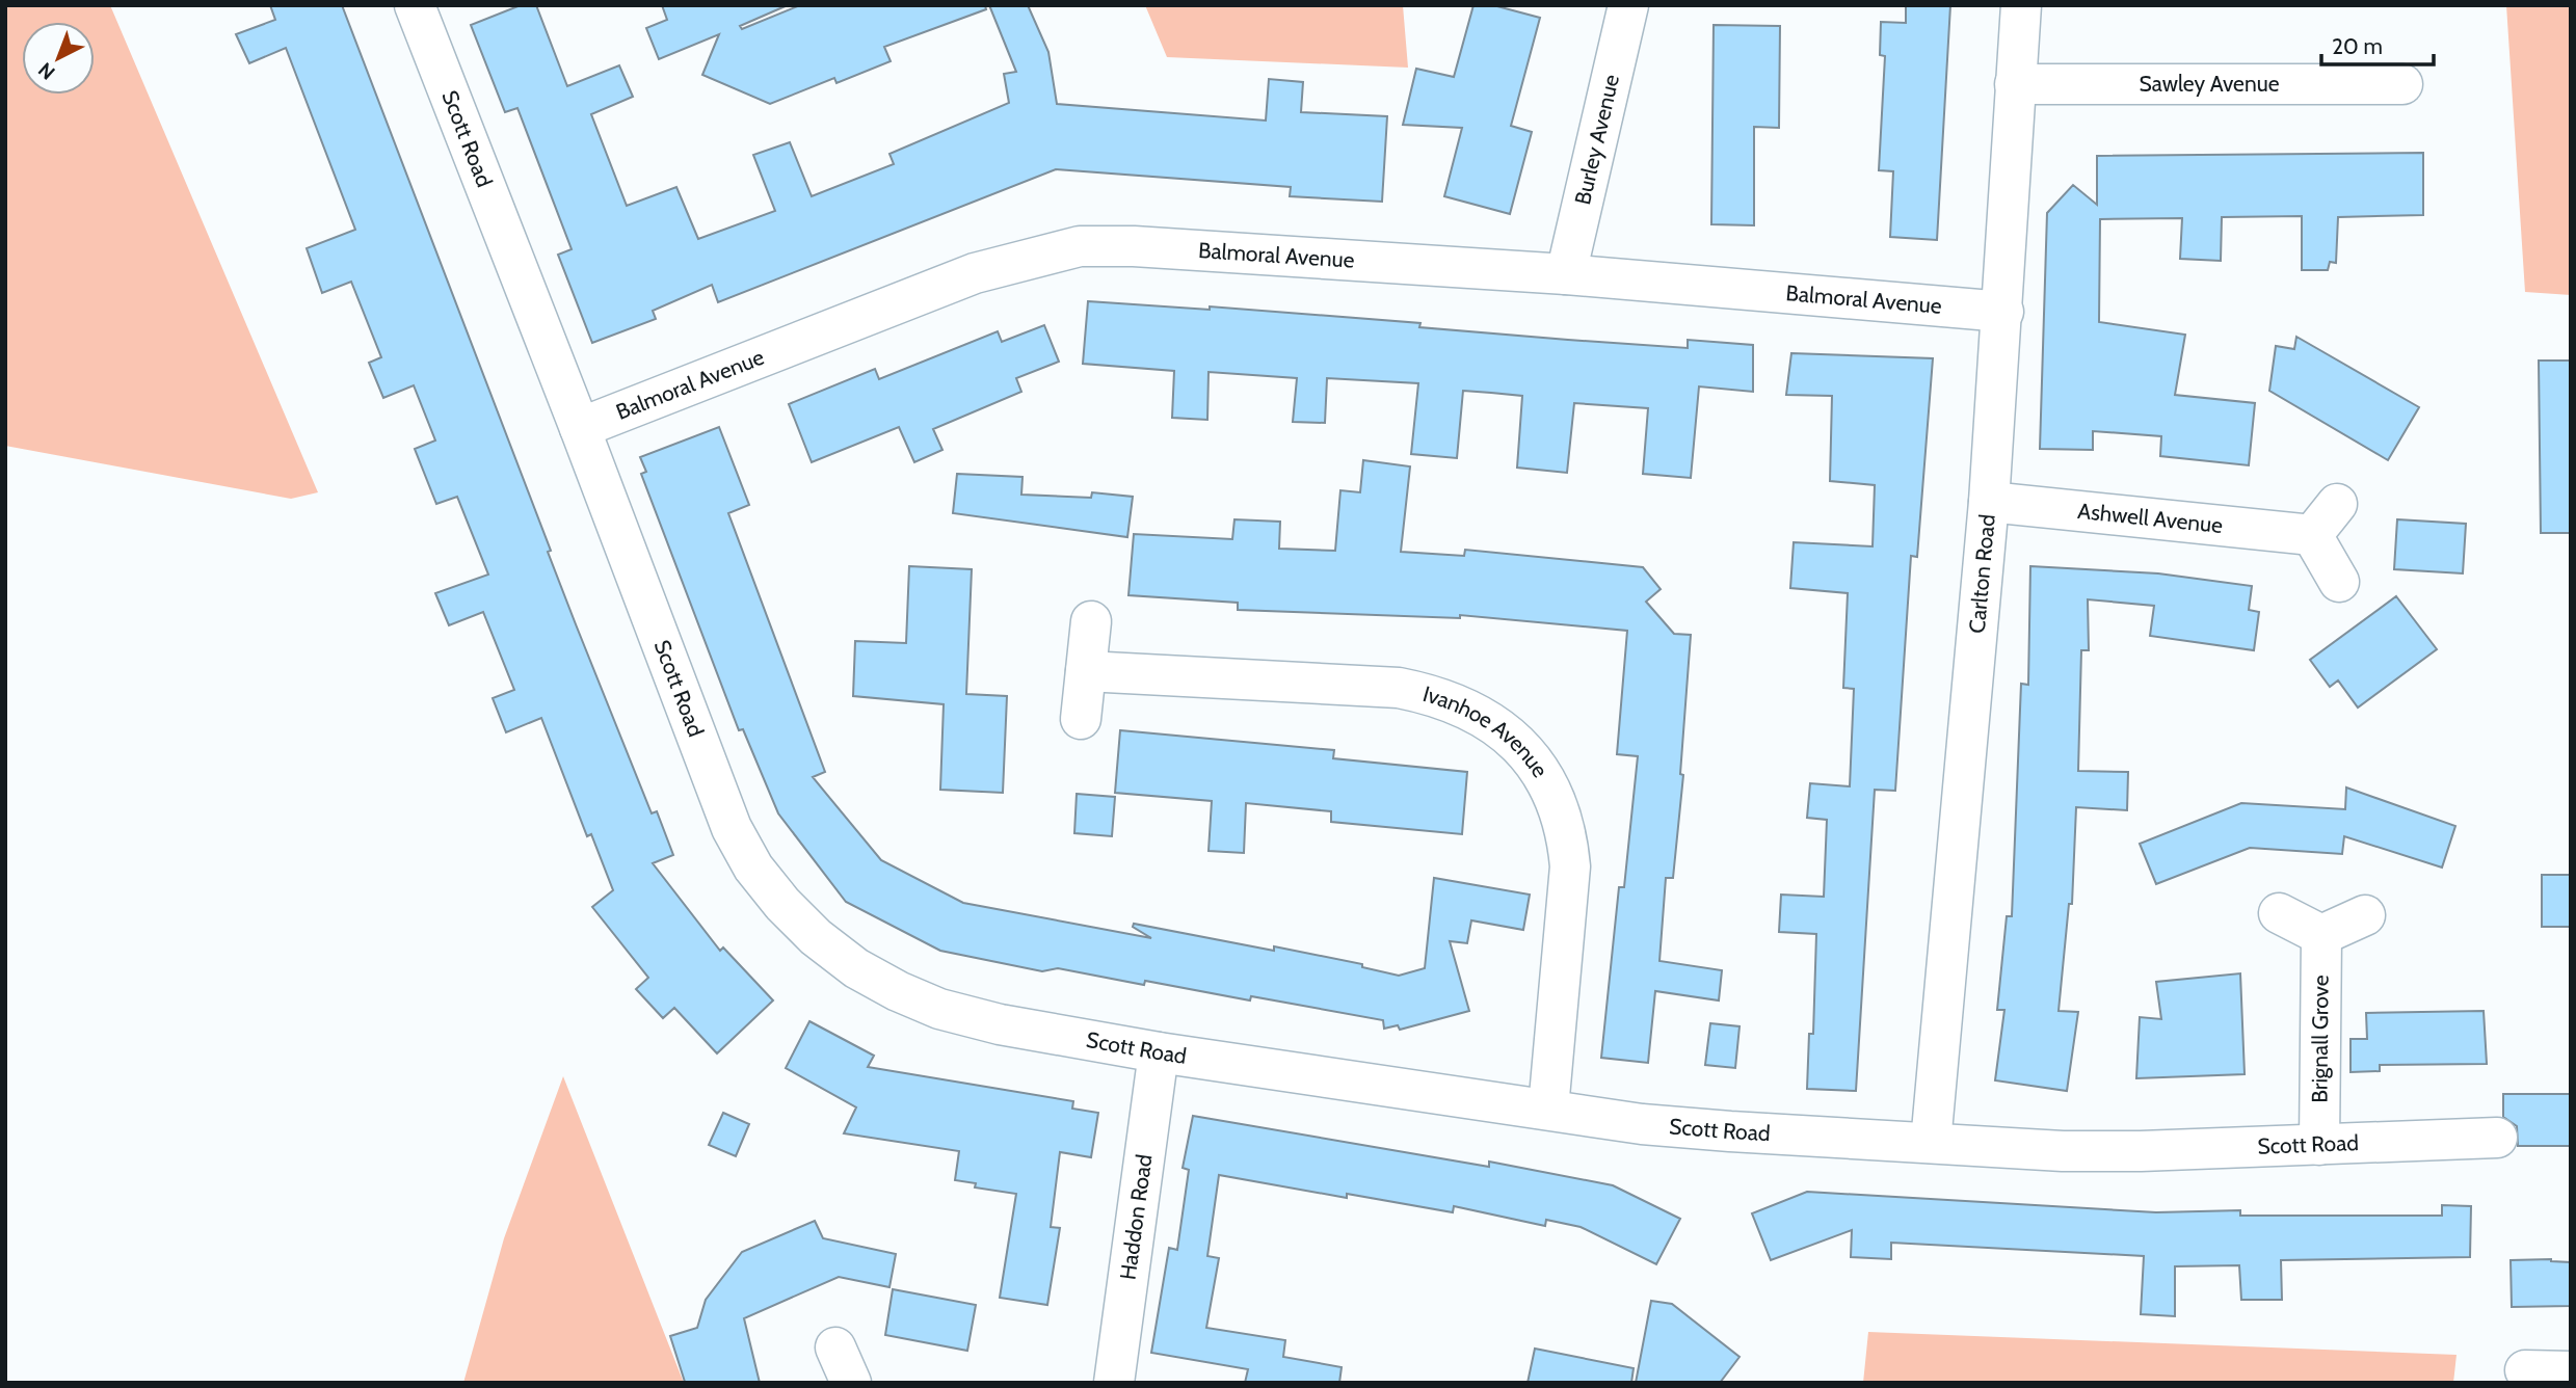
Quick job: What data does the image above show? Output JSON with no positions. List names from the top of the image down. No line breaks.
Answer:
{"streets":{"street":["Sawley Avenue","Scott Road","Burley Avenue","Balmoral Avenue","Ashwell Avenue","Carlton Road","Ivanhoe Avenue","Brignall Grove","Haddon Road"]},"crossings":[["Sawley Avenue","Carlton Road"],["Scott Road","Balmoral Avenue"],["Scott Road","Carlton Road"],["Scott Road","Ivanhoe Avenue"],["Scott Road","Brignall Grove"],["Scott Road","Haddon Road"],["Burley Avenue","Balmoral Avenue"],["Balmoral Avenue","Carlton Road"],["Ashwell Avenue","Carlton Road"]],"scale_bar":"20 m","north":"bottom left"}
